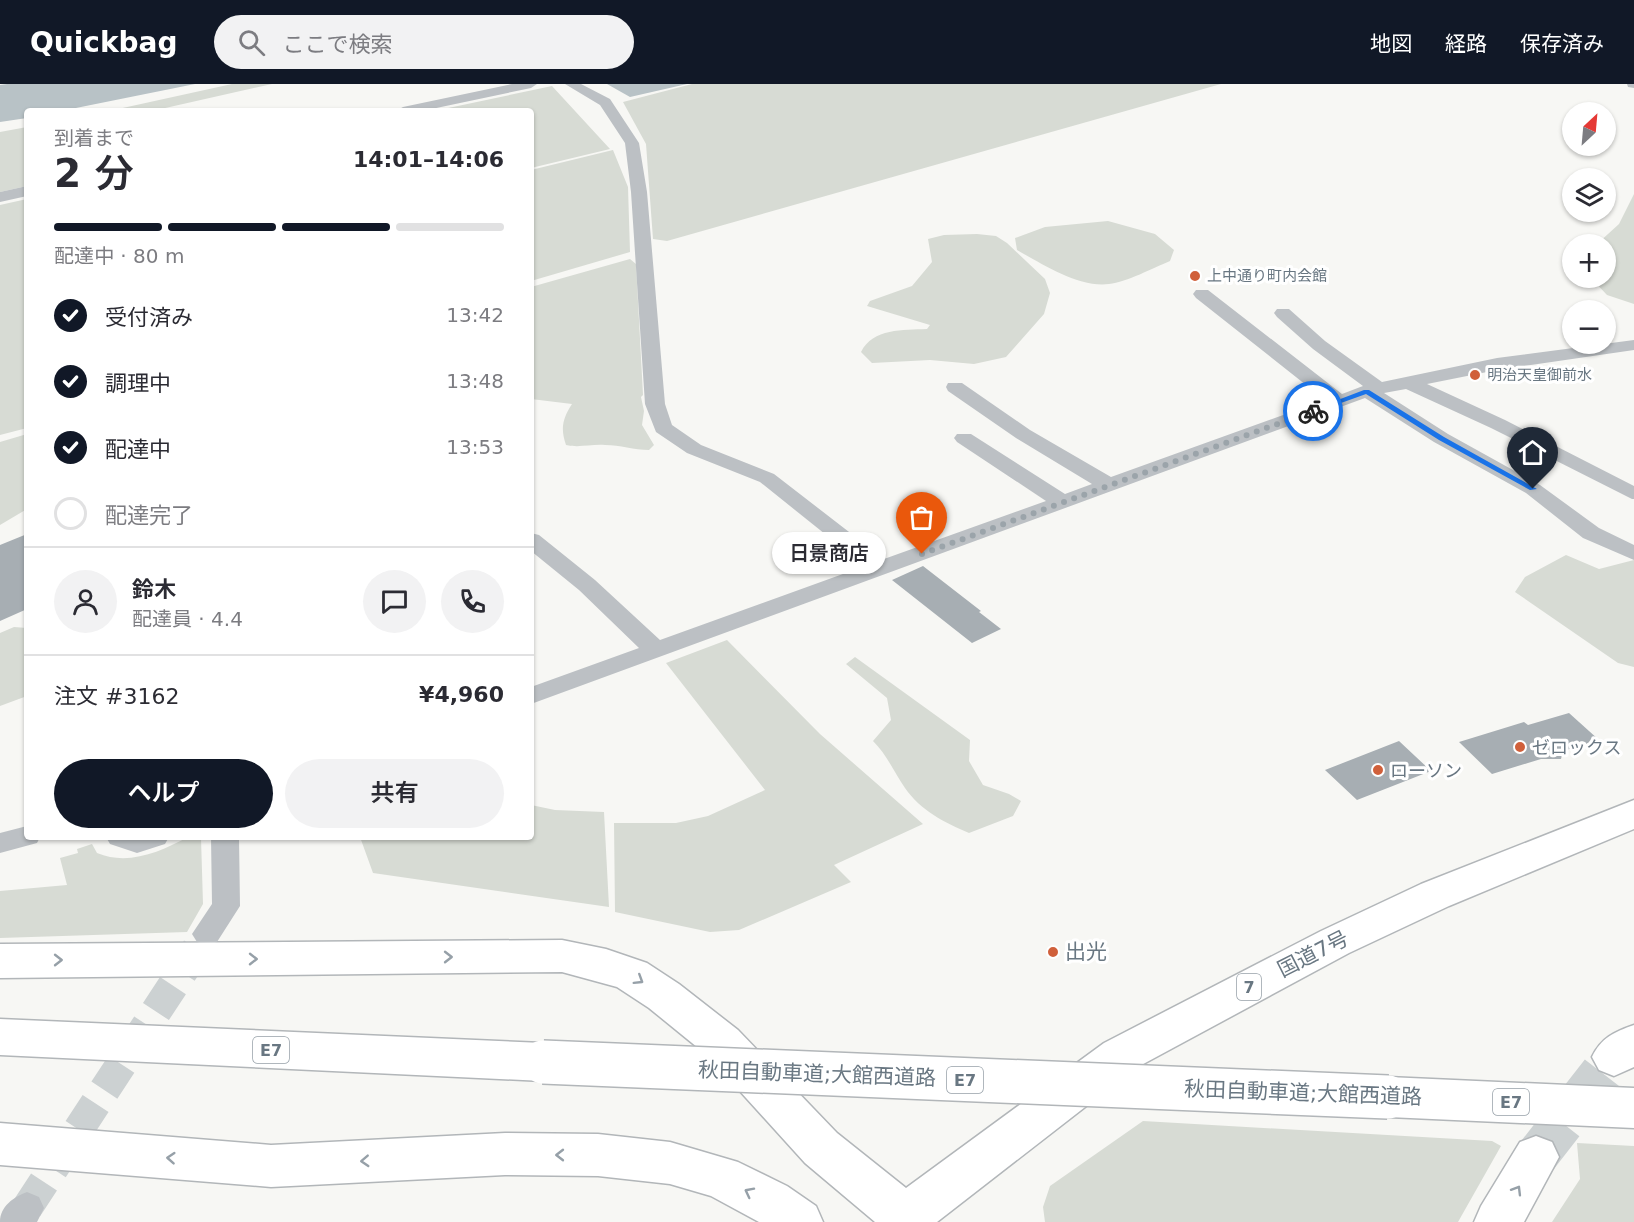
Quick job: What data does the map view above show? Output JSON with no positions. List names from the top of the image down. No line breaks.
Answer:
{"streets":{"highway":["国道7号","7","E7","秋田自動車道;大館西道路"]},"places":["上中通り町内会館","明治天皇御前水","日景商店","ゼロックス","ローソン","出光"],"north":"top right","page":{"header":"Quickbag","search":"ここで検索","nav":["地図","経路","保存済み"],"map_buttons":["+","−"],"heading":["2 分","到着まで","14:01–14:06"],"panel":["鈴木","配達員 · 4.4","注文 #3162","¥4,960"],"bar":"配達中 · 80 m","list":[["受付済み","13:42"],["調理中","13:48"],["配達中","13:53"],"配達完了"],"bubble":"日景商店","buttons":["ヘルプ","共有"]}}
